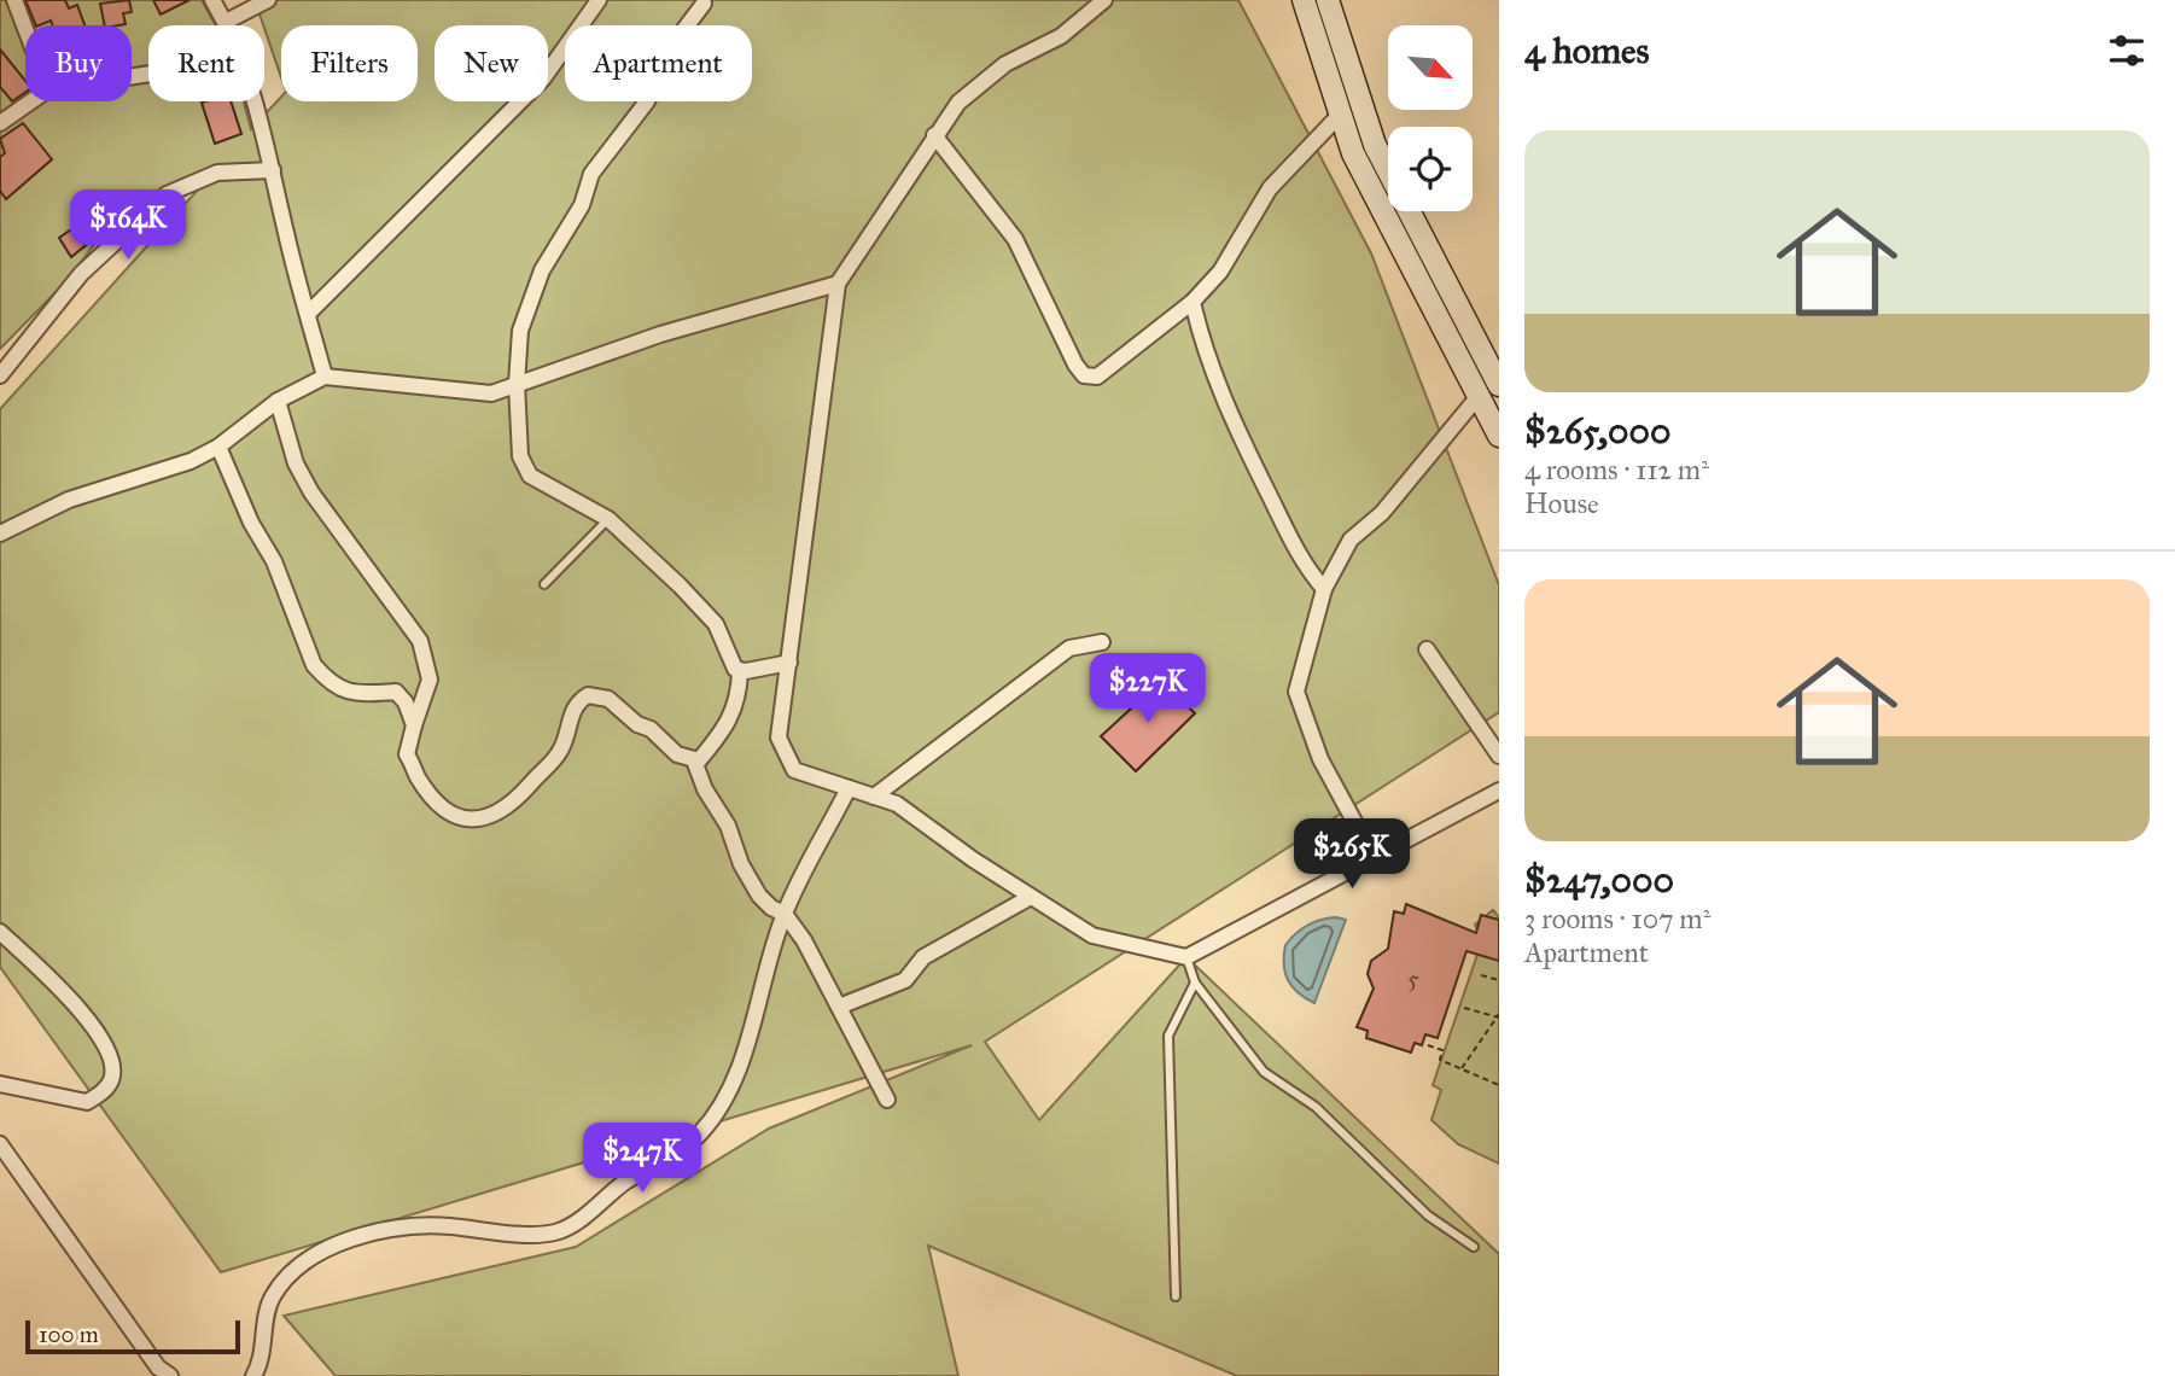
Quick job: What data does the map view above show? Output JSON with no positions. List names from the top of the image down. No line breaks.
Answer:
{"house_numbers":["5"],"scale_bar":"100 m","north":"bottom right","page":{"heading":"4 homes","chip":["Buy","Rent","Filters","New","Apartment"],"list":[{"name":"$265,000","note":"4 rooms · 112 m² · House"},{"name":"$247,000","note":"3 rooms · 107 m² · Apartment"}],"price":["$164K","$227K","$265K","$247K"],"scale":"100 m"}}
